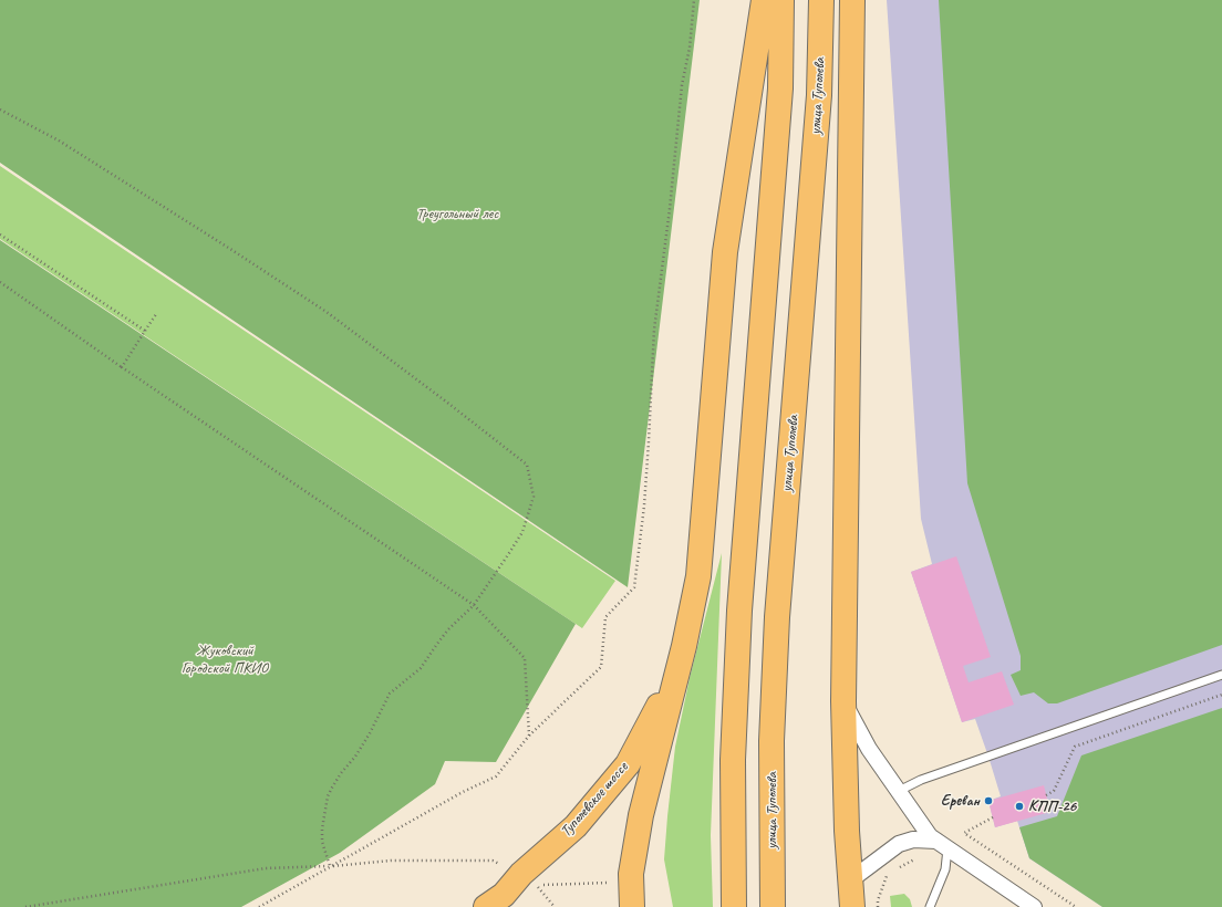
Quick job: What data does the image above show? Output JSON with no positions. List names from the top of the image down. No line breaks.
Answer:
{"streets":{"main road":["улица Туполева","Туполевское шоссе"]},"parks":["Треугольный лес","Жуковский Городской ПКИО"],"places":["Ереван","КПП-26"]}
